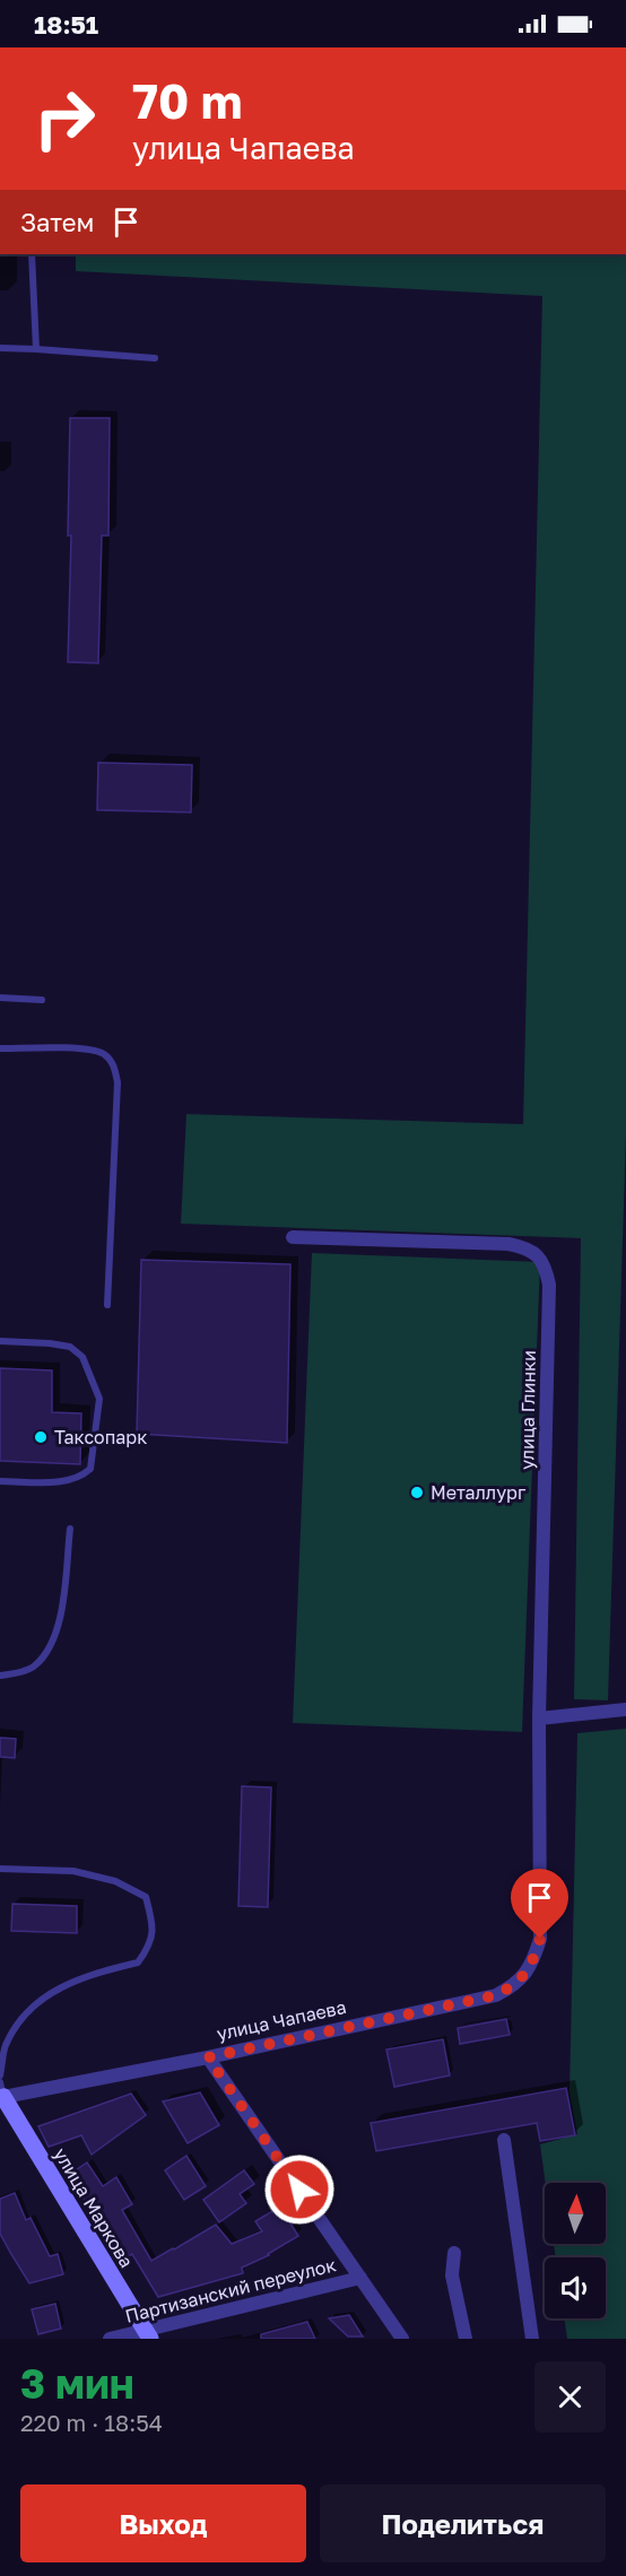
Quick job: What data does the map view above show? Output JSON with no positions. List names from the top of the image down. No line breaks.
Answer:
{"streets":{"main road":["улица Маркова"],"street":["улица Глинки","улица Чапаева","Партизанский переулок"]},"crossings":[["улица Глинки","улица Чапаева"],["улица Чапаева","улица Маркова"],["улица Маркова","Партизанский переулок"]],"places":["Таксопарк","Металлург"],"north":"top","page":{"status":"18:51","turn":["70 m","улица Чапаева"],"then":"Затем","heading":["3 мин","220 m · 18:54"],"buttons":["Выход","Поделиться"]}}
